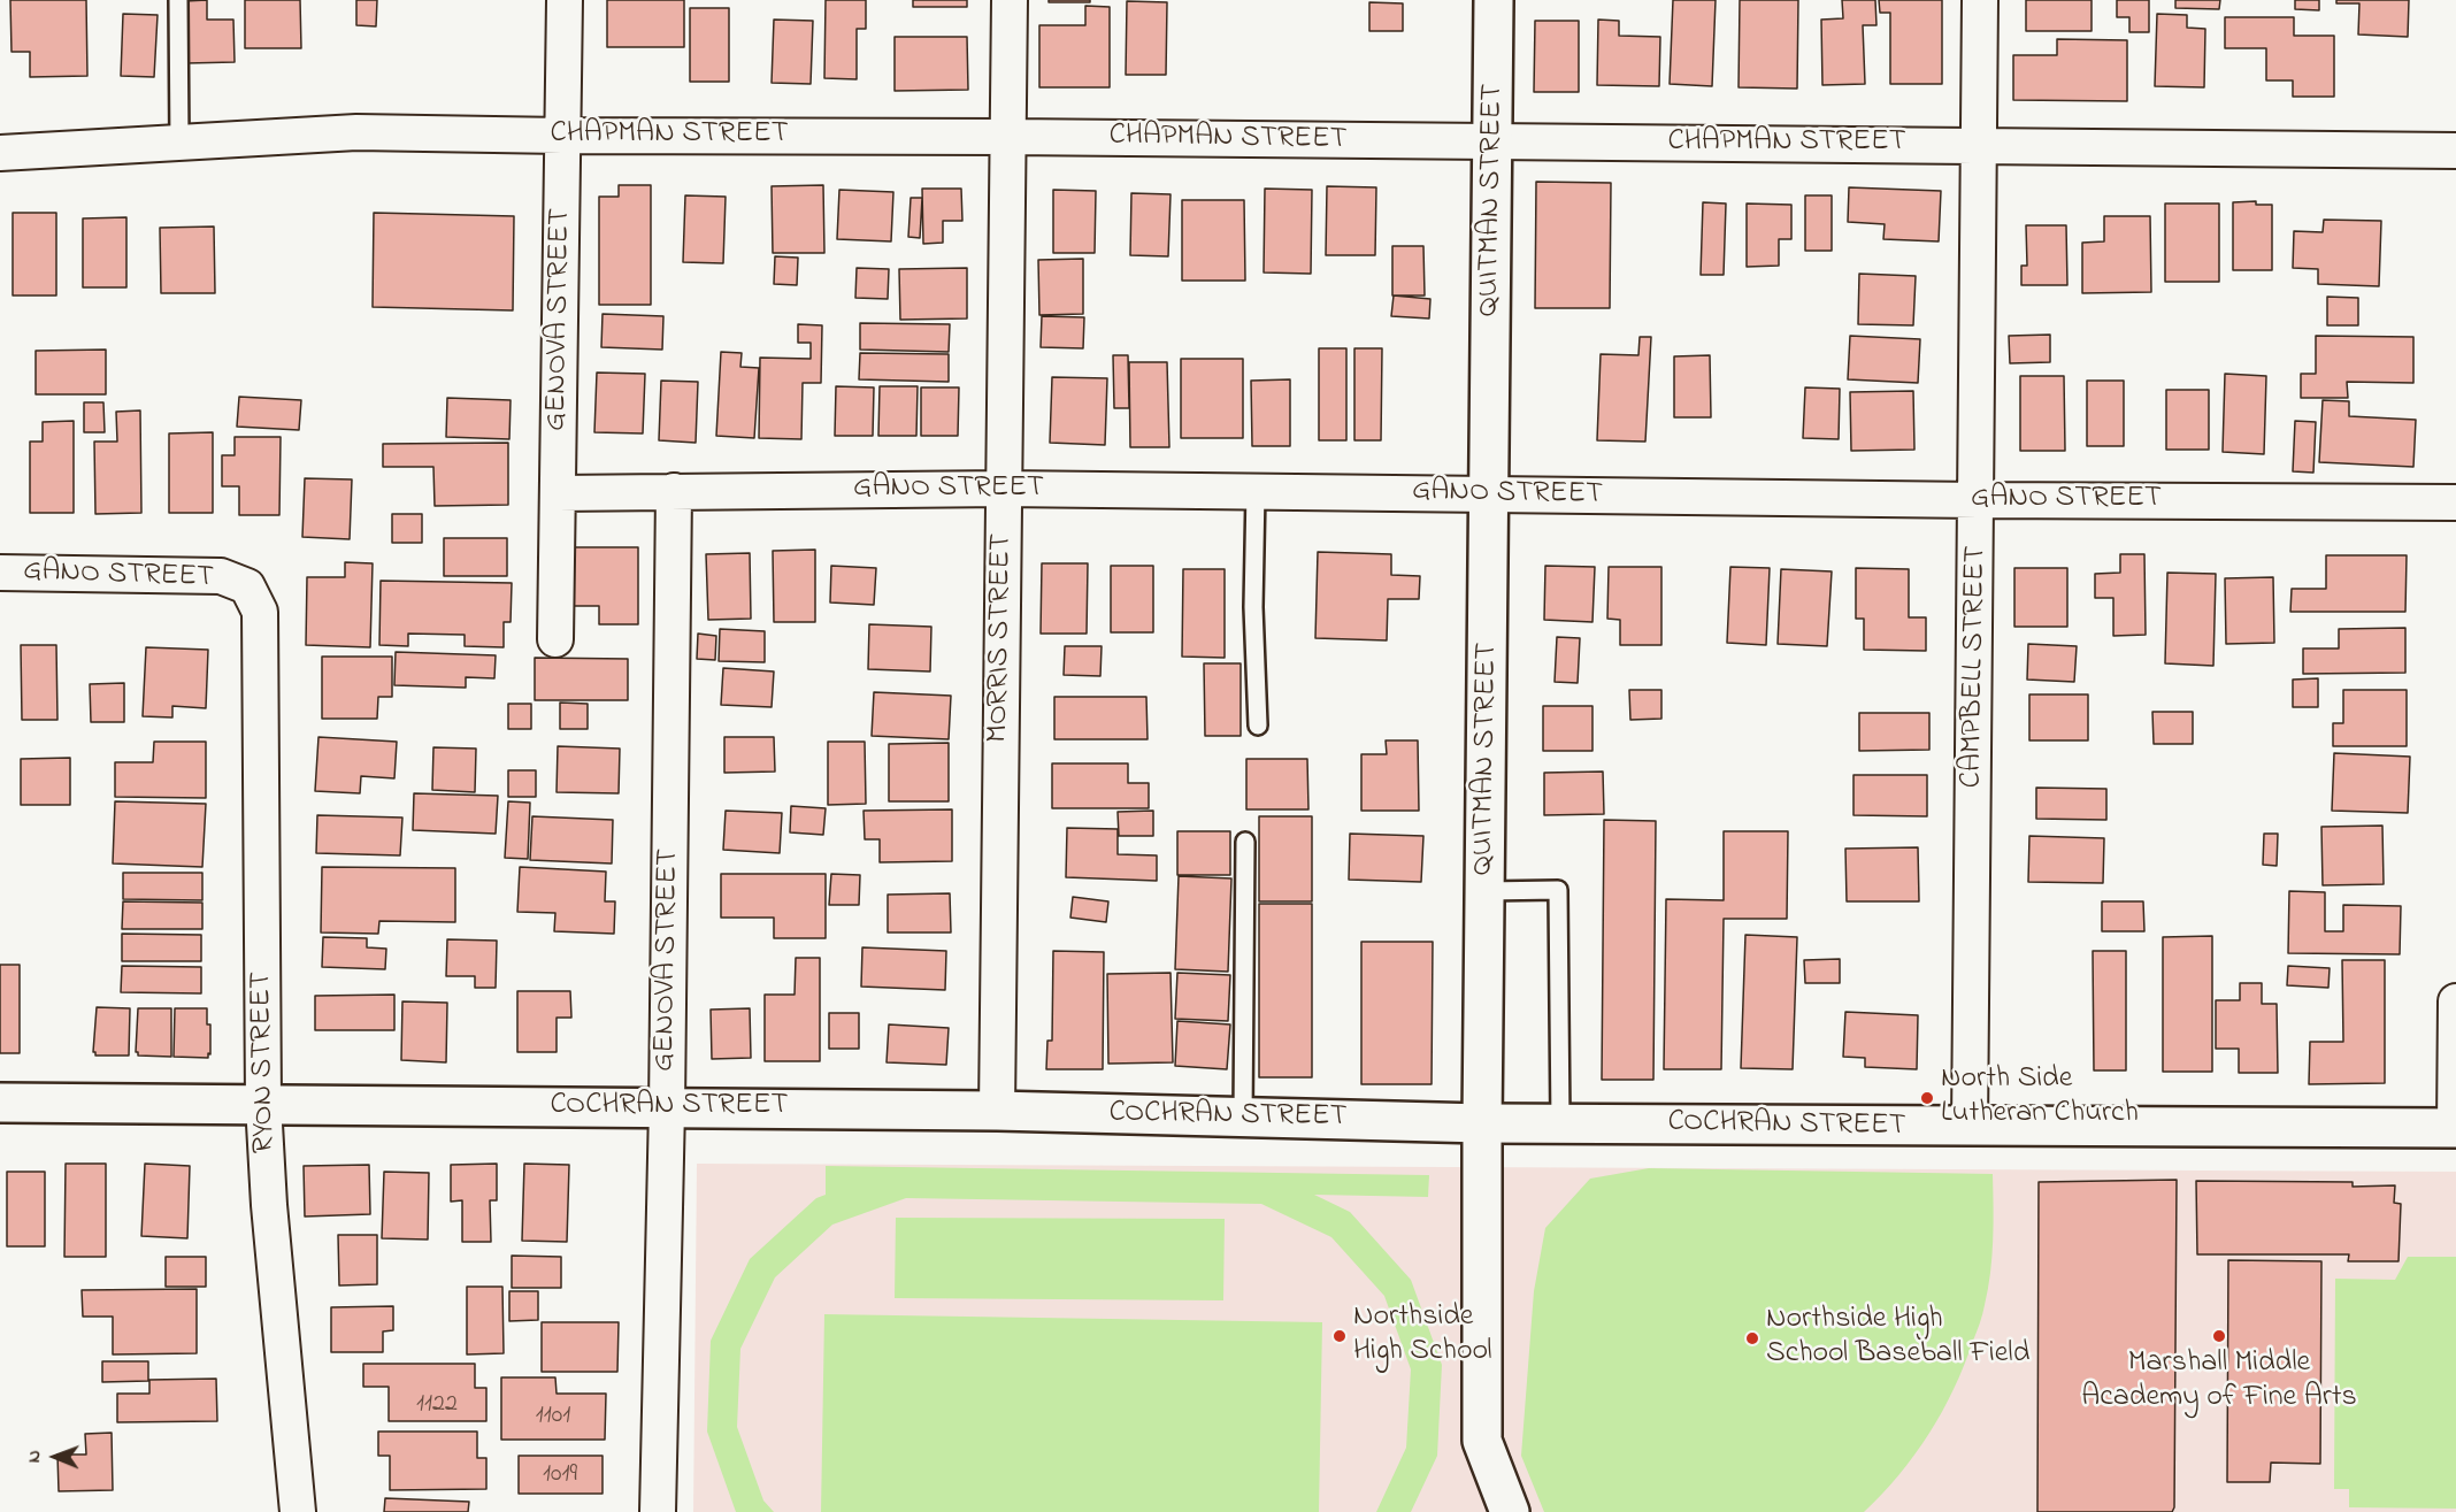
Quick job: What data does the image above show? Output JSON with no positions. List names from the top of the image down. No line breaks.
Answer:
{"streets":{"street":["CHAPMAN STREET","QUITMAN STREET","GENOVA STREET","GANO STREET","MORRIS STREET","CAMPBELL STREET","RYON STREET","COCHRAN STREET"]},"crossings":[["CHAPMAN STREET","QUITMAN STREET"],["CHAPMAN STREET","GENOVA STREET"],["CHAPMAN STREET","MORRIS STREET"],["CHAPMAN STREET","CAMPBELL STREET"],["QUITMAN STREET","GANO STREET"],["QUITMAN STREET","COCHRAN STREET"],["GENOVA STREET","GANO STREET"],["GENOVA STREET","COCHRAN STREET"],["GANO STREET","MORRIS STREET"],["GANO STREET","CAMPBELL STREET"],["GANO STREET","RYON STREET"],["MORRIS STREET","COCHRAN STREET"],["CAMPBELL STREET","COCHRAN STREET"],["RYON STREET","COCHRAN STREET"]],"places":["North Side Lutheran Church","Northside High School","Marshall Middle Academy of Fine Arts","Northside High School Baseball Field"],"house_numbers":["1122","1101","1019"],"north":"left"}
